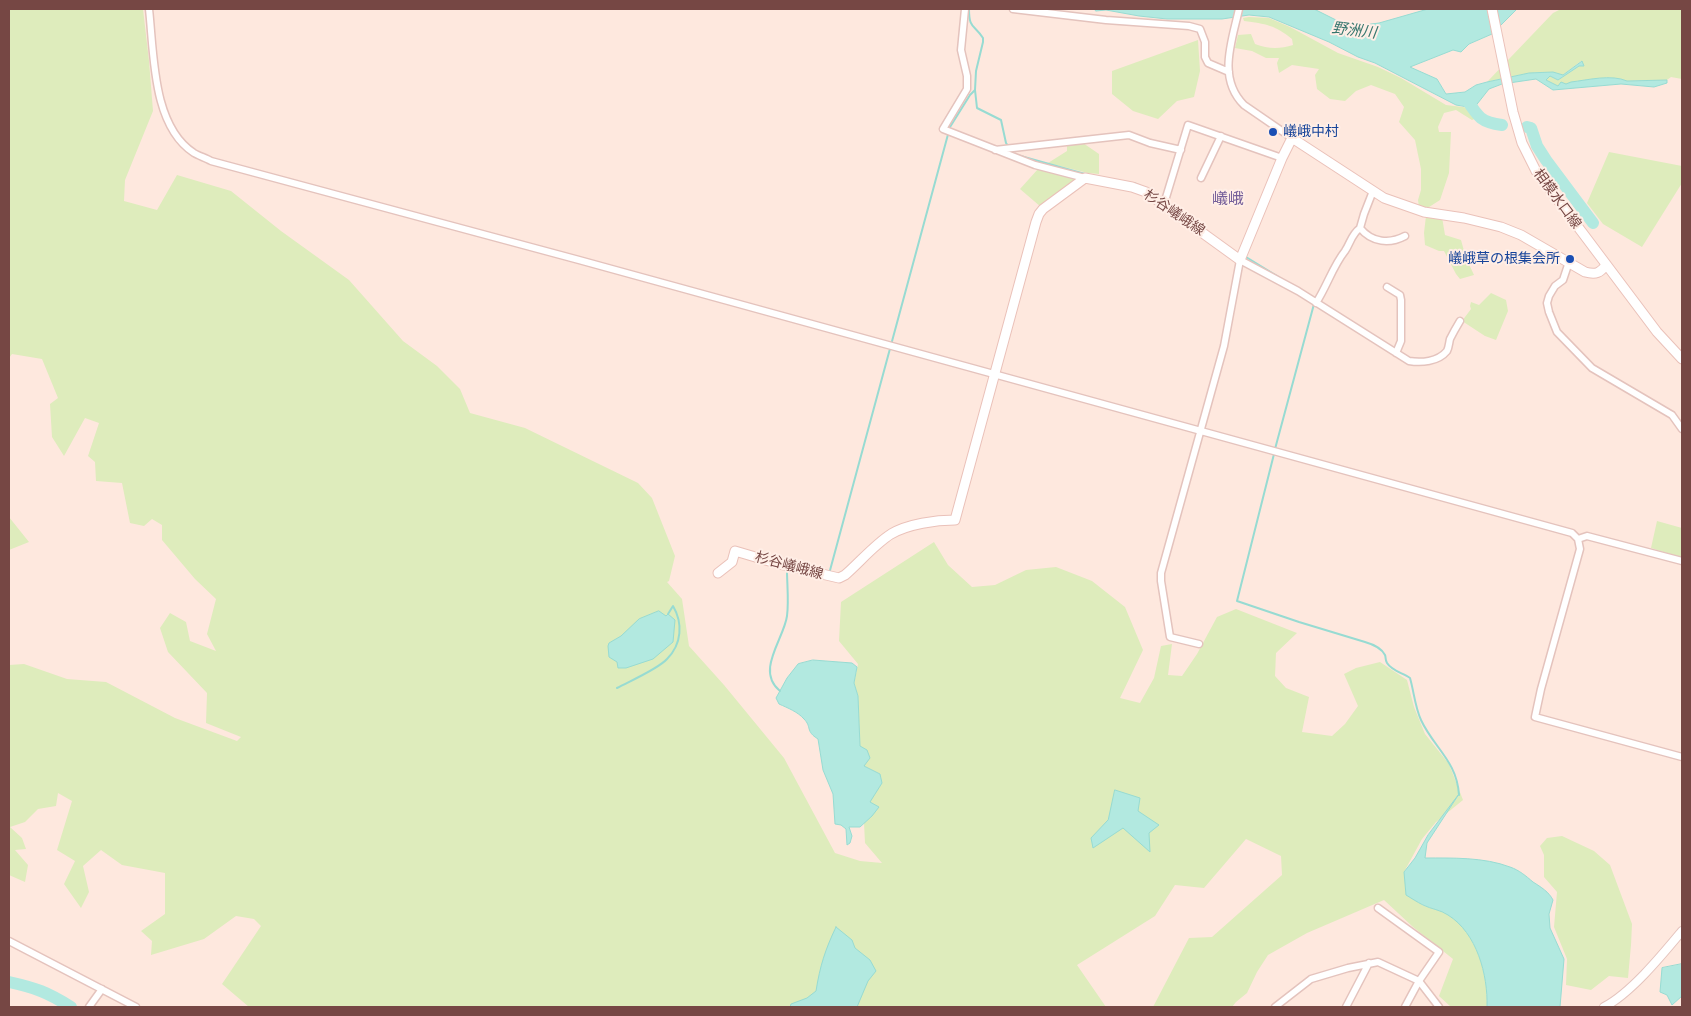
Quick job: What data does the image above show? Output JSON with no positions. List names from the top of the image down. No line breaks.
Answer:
{"streets":{"main road":["相模水口線","杉谷嶬峨線"]},"districts":["嶬峨"],"water":["野洲川"],"places":["嶬峨中村","嶬峨草の根集会所"]}
